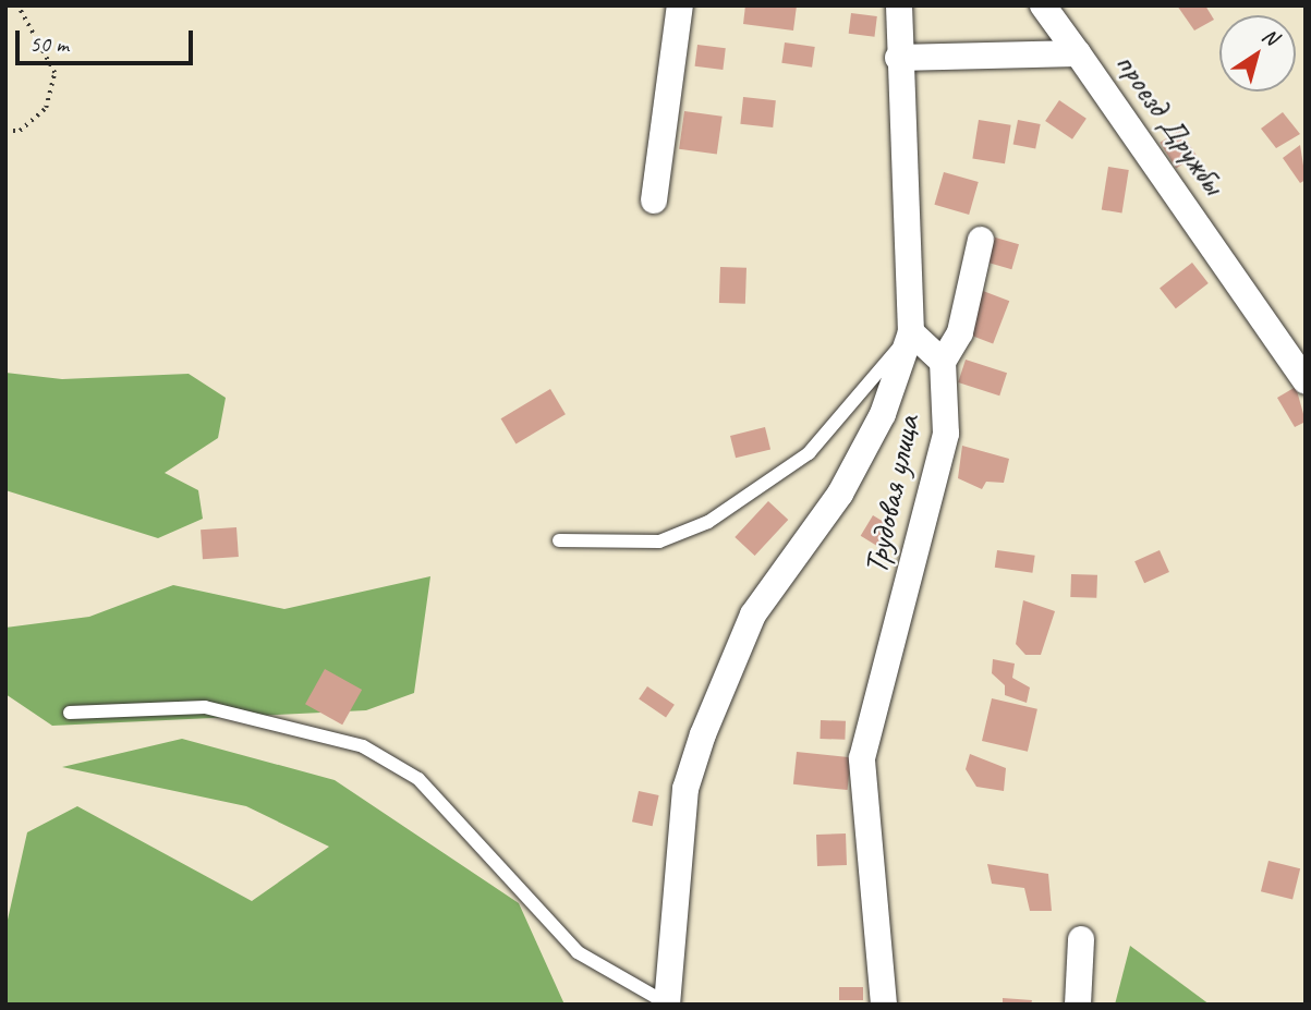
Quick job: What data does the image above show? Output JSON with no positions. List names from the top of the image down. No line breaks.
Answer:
{"streets":{"street":["проезд Дружбы","Трудовая улица"]},"scale_bar":"50 m","north":"top right"}
